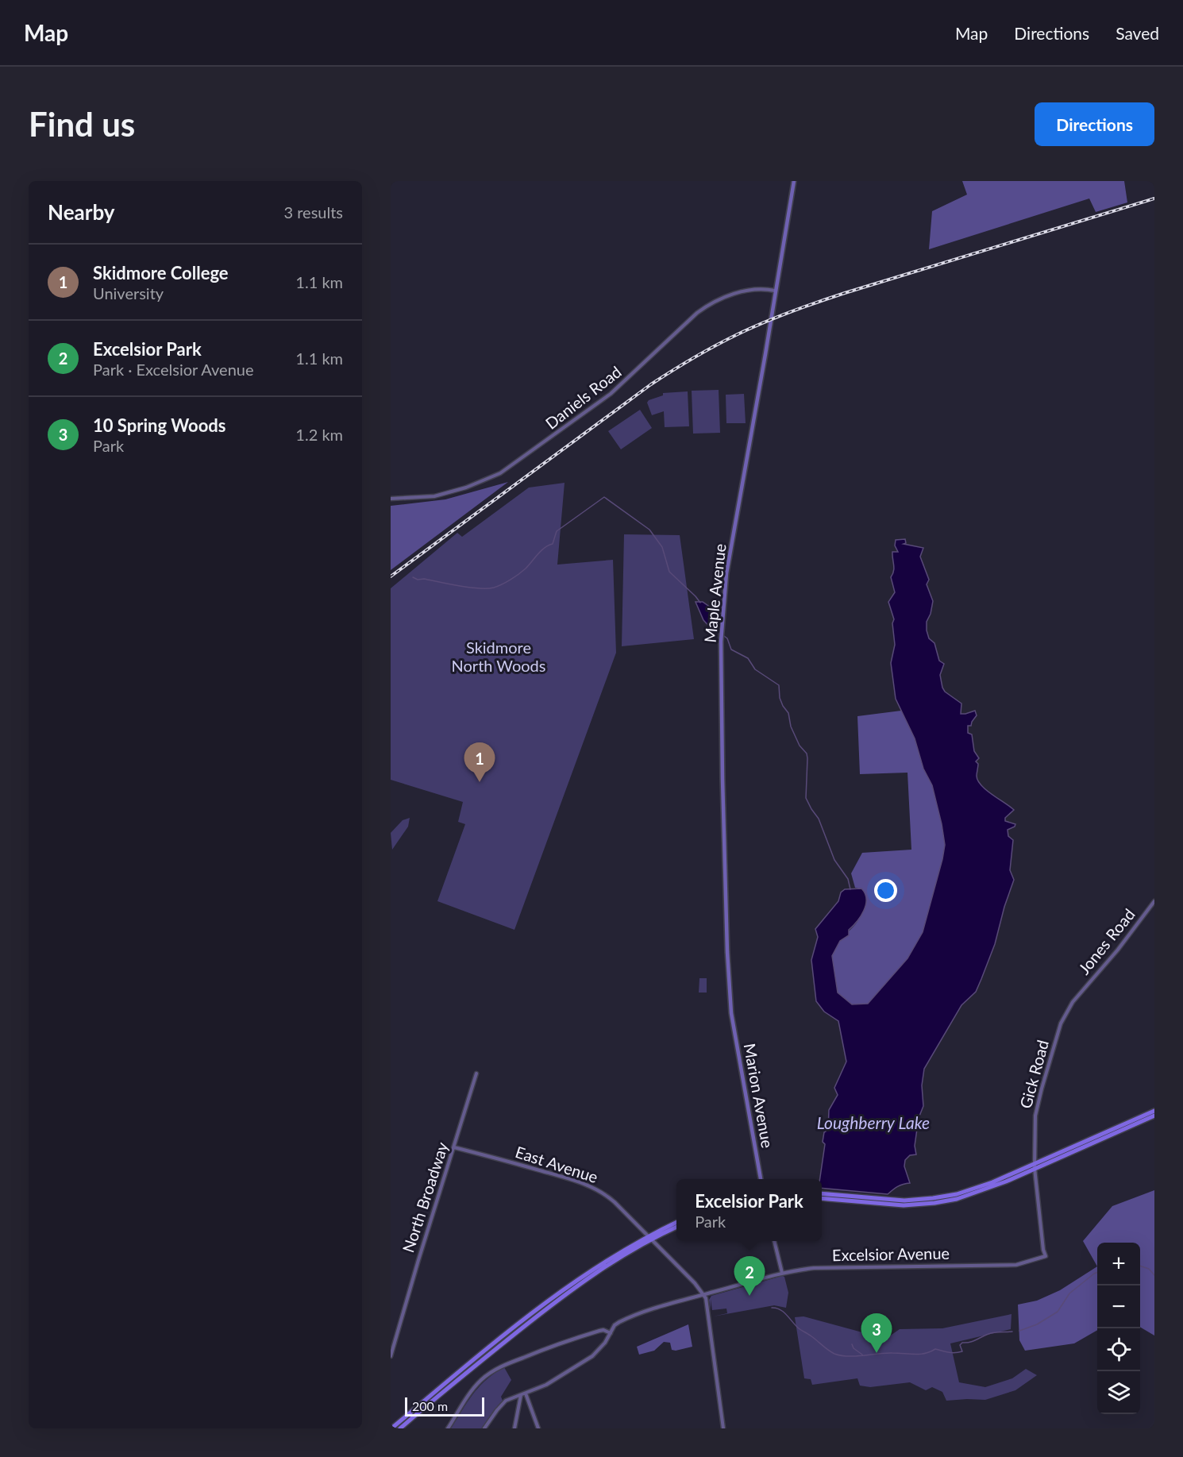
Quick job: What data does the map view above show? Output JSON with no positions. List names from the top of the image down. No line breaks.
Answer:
{"streets":{"main road":["Maple Avenue","Marion Avenue"],"street":["Daniels Road","Jones Road","Gick Road","East Avenue","North Broadway","Excelsior Avenue"]},"crossings":[["Daniels Road","Maple Avenue"],["Maple Avenue","Marion Avenue"],["Jones Road","Gick Road"],["Gick Road","Excelsior Avenue"],["East Avenue","North Broadway"],["East Avenue","Excelsior Avenue"]],"water":["Loughberry Lake"],"parks":["Skidmore North Woods"],"scale_bar":"200 m","page":{"header":"Map","nav":["Map","Directions","Saved"],"buttons":"Directions","title":"Find us","heading":["Nearby","3 results"],"list":[{"mark":"1","name":"Skidmore College","note":"University","value":"1.1 km"},{"mark":"2","name":"Excelsior Park","note":"Park · Excelsior Avenue","value":"1.1 km"},{"mark":"3","name":"10 Spring Woods","note":"Park","value":"1.2 km"}],"pins":["1","2","3"],"popup":["Excelsior Park","Park"],"map_buttons":["+","−"],"scale":"200 m"}}
